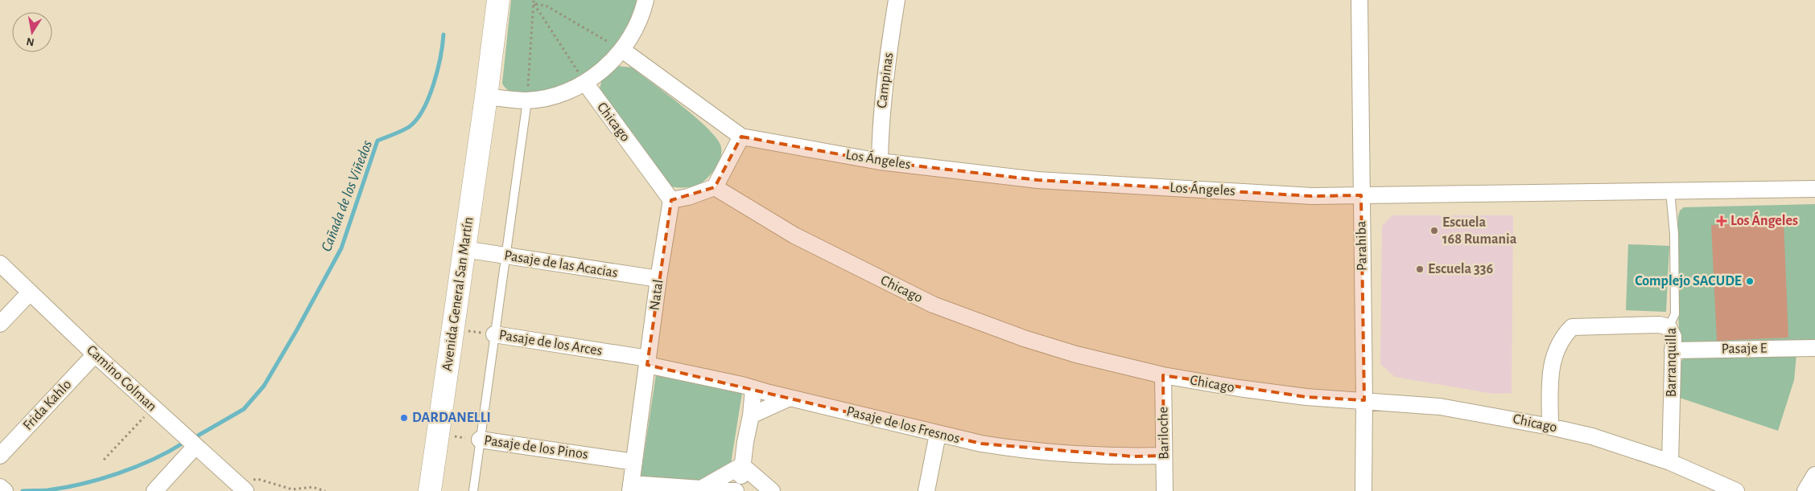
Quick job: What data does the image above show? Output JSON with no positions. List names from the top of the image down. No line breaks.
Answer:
{"streets":{"main road":["Avenida General San Martín"],"street":["Campinas","Chicago","Los Ángeles","Parahiba","Pasaje de las Acacias","Natal","Pasaje de los Arces","Pasaje E","Barranquilla","Camino Colman","Frida Kahlo","Pasaje de los Fresnos","Bariloche","Pasaje de los Pinos"]},"crossings":[["Campinas","Los Ángeles"],["Chicago","Parahiba"],["Chicago","Natal"],["Chicago","Barranquilla"],["Chicago","Bariloche"],["Los Ángeles","Parahiba"],["Los Ángeles","Barranquilla"],["Pasaje de las Acacias","Avenida General San Martín"],["Pasaje de las Acacias","Natal"],["Avenida General San Martín","Pasaje de los Arces"],["Avenida General San Martín","Pasaje de los Pinos"],["Natal","Pasaje de los Arces"],["Natal","Pasaje de los Fresnos"],["Natal","Pasaje de los Pinos"],["Pasaje de los Arces","Pasaje de los Fresnos"],["Pasaje E","Barranquilla"],["Camino Colman","Frida Kahlo"],["Pasaje de los Fresnos","Bariloche"]],"water":["Cañada de los Viñedos"],"places":{"health":["Los Ángeles"],"other":["Escuela 168 Rumania","Escuela 336","Complejo SACUDE","DARDANELLI"]},"north":"bottom"}
